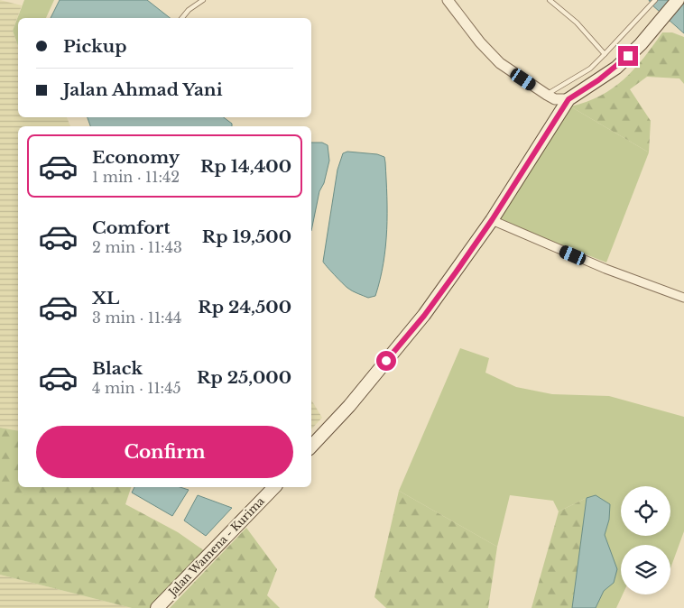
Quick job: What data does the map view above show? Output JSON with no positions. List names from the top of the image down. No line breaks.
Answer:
{"streets":{"main road":["Jalan Wamena - Kurima"]},"page":{"banner":["Pickup","Jalan Ahmad Yani"],"list":[{"name":"Economy","note":"1 min · 11:42","value":"Rp 14,400"},{"name":"Comfort","note":"2 min · 11:43","value":"Rp 19,500"},{"name":"XL","note":"3 min · 11:44","value":"Rp 24,500"},{"name":"Black","note":"4 min · 11:45","value":"Rp 25,000"}],"buttons":"Confirm"}}
